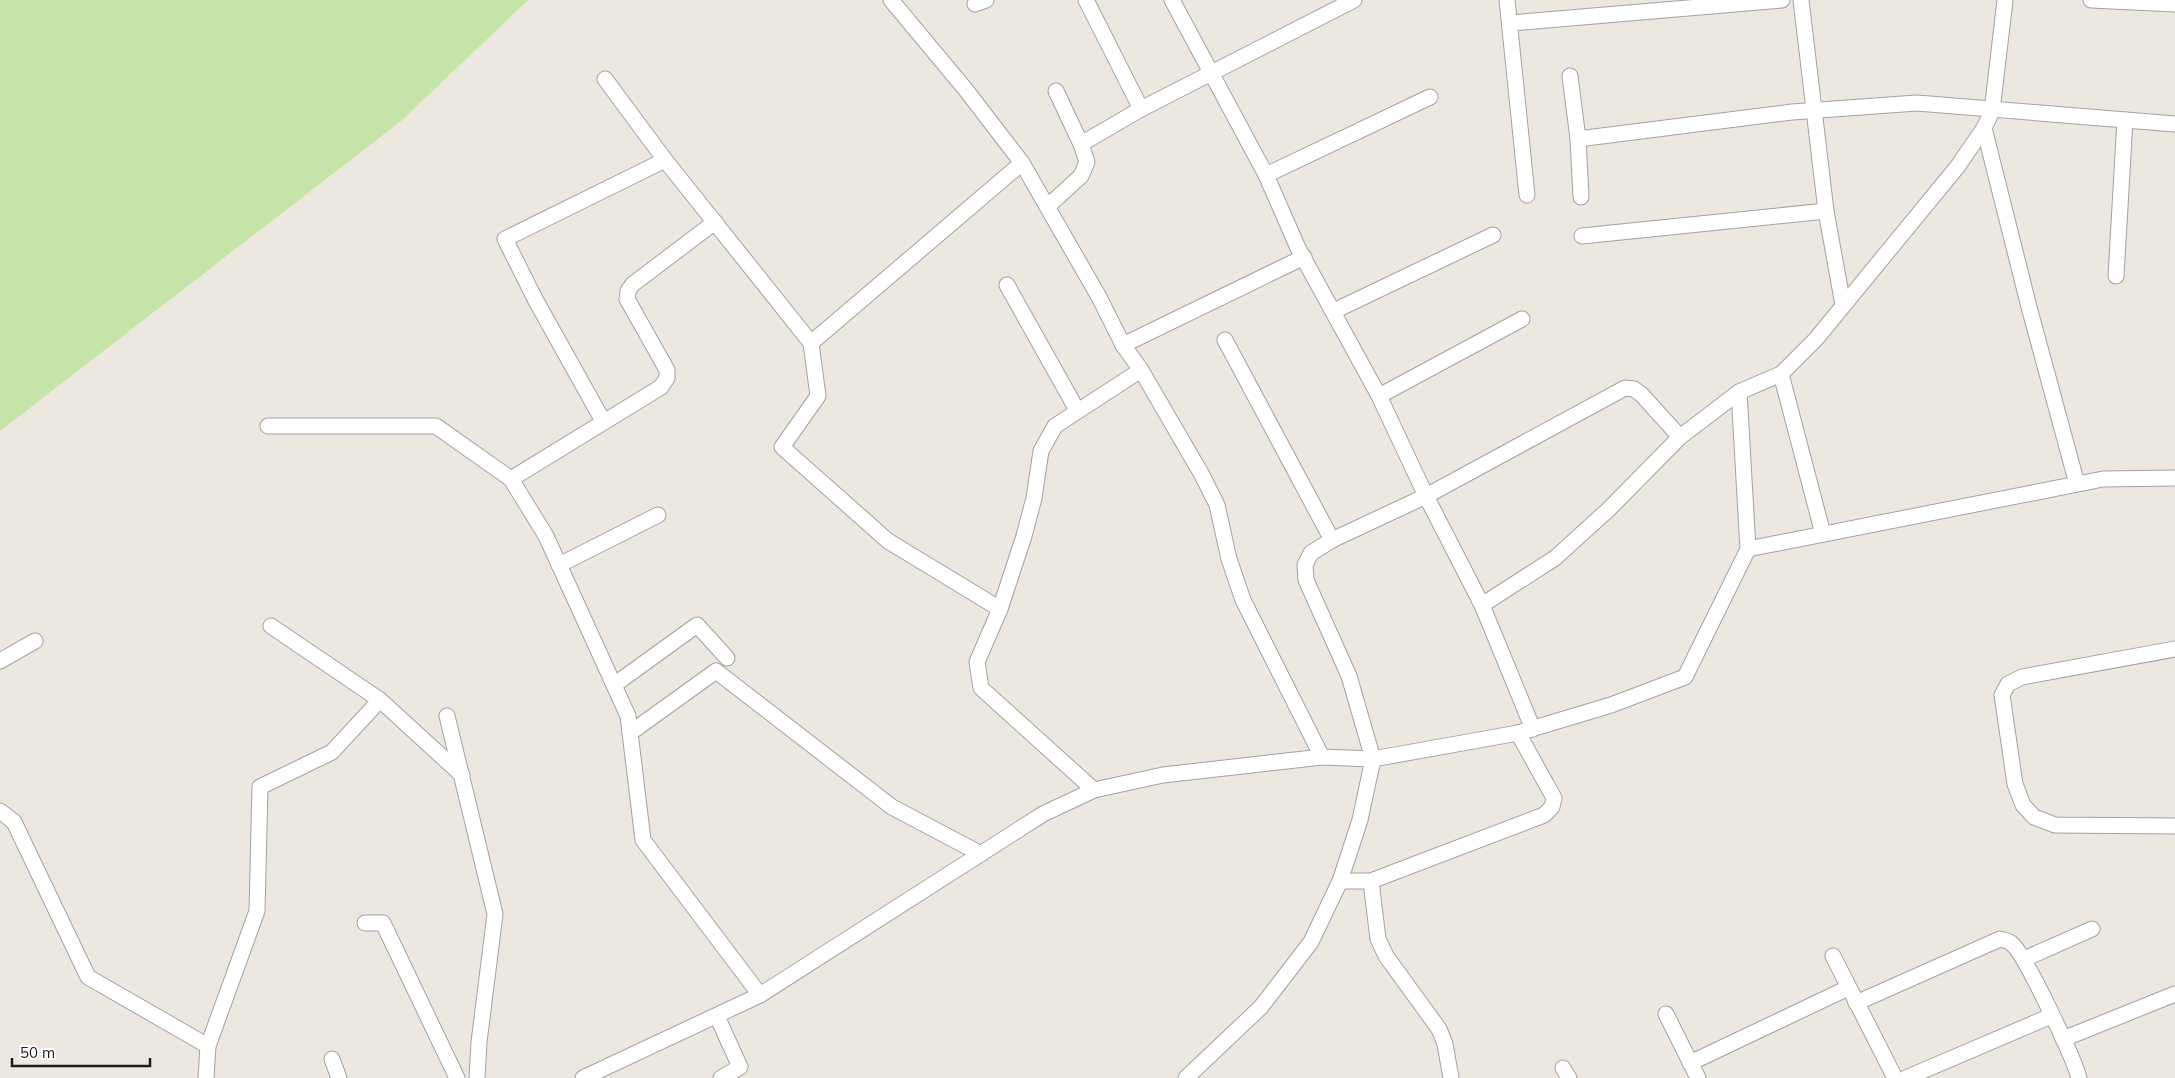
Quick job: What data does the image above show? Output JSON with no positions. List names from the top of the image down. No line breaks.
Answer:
{"scale_bar":"50 m"}
